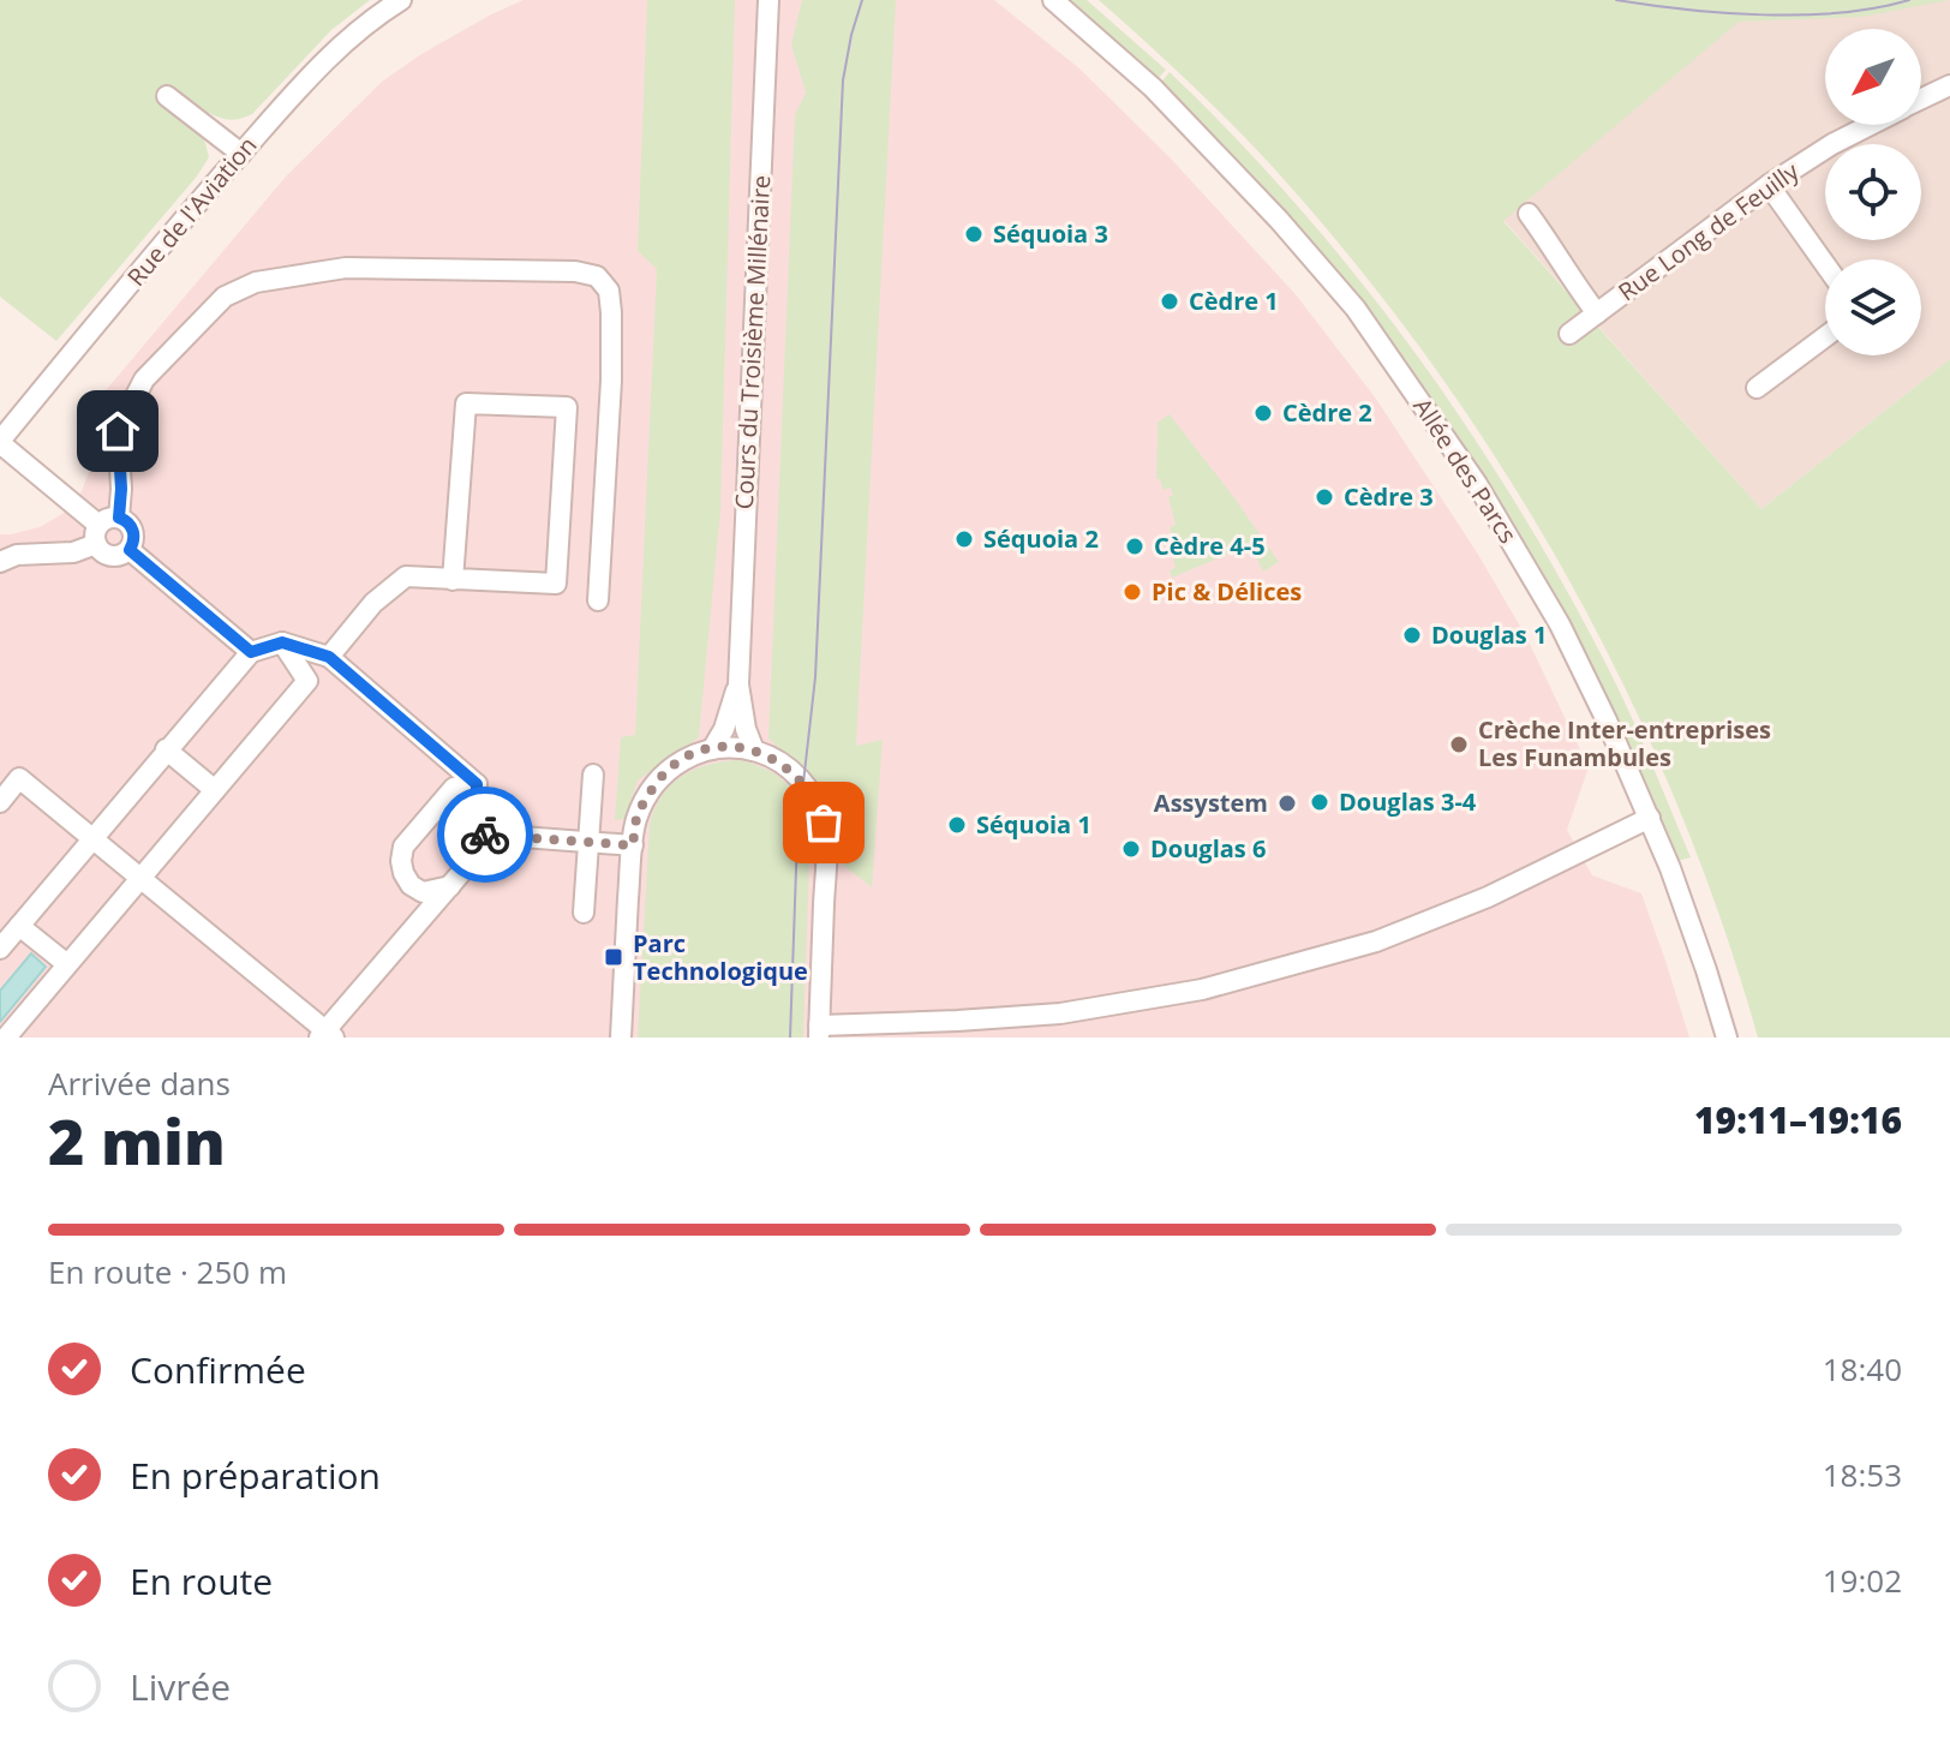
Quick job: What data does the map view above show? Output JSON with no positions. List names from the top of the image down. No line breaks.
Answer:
{"streets":{"street":["Rue de l'Aviation","Rue Long de Feuilly","Cours du Troisième Millénaire","Allée des Parcs"]},"places":{"other":["Séquoia 3","Cèdre 1","Cèdre 2","Cèdre 3","Séquoia 2","Cèdre 4-5","Pic & Délices","Douglas 1","Crèche Inter-entreprises Les Funambules","Douglas 3-4","Assystem","Séquoia 1","Douglas 6"],"transit":["Parc Technologique"]},"north":"bottom left","page":{"heading":["2 min","Arrivée dans","19:11–19:16"],"bar":"En route · 250 m","list":[["Confirmée","18:40"],["En préparation","18:53"],["En route","19:02"],"Livrée"]}}
